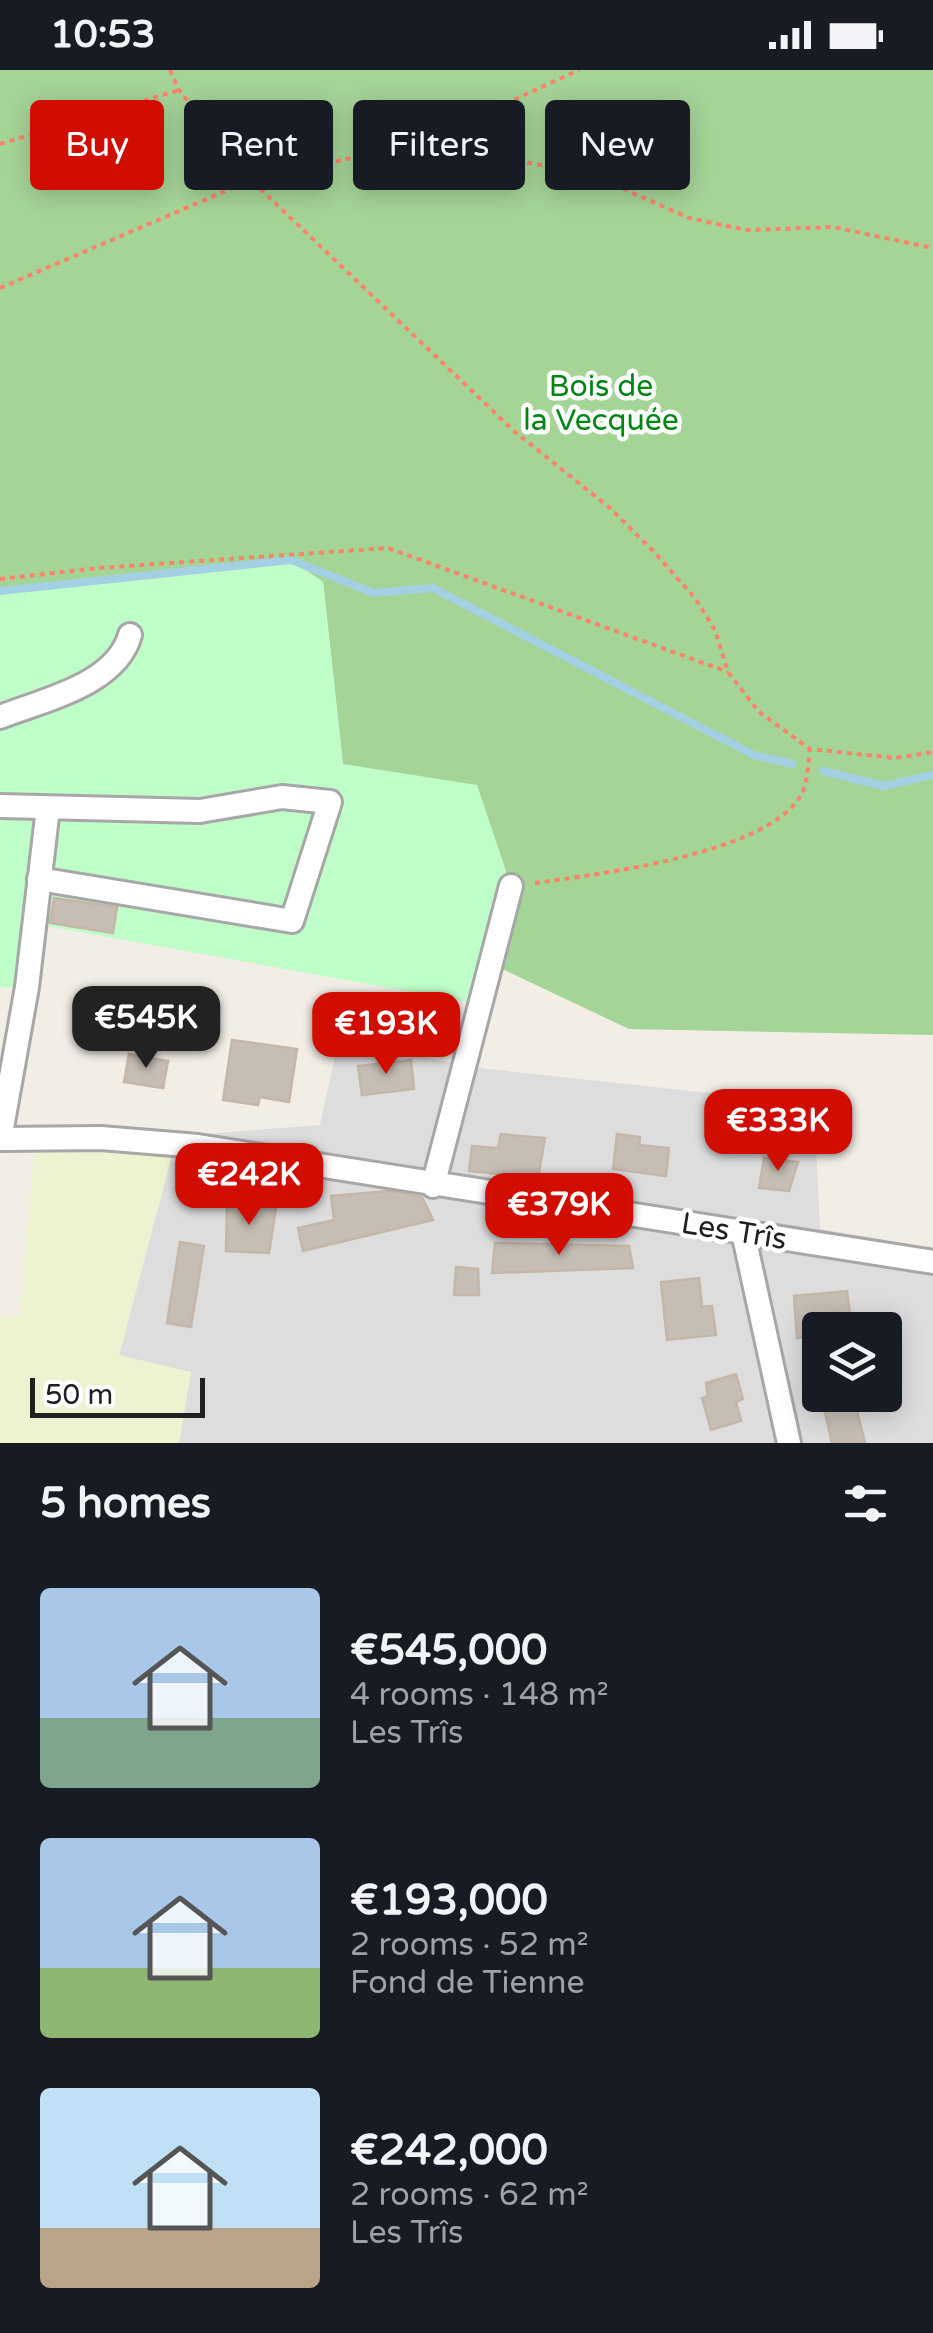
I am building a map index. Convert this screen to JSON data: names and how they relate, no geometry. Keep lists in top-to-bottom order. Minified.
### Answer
{"streets":{"street":["Les Trîs"]},"parks":["Bois de la Vecquée"],"scale_bar":"50 m","page":{"status":"10:53","chip":["Buy","Rent","Filters","New"],"price":["€545K","€193K","€333K","€242K","€379K"],"scale":"50 m","heading":"5 homes","list":[{"name":"€545,000","note":"4 rooms · 148 m² · Les Trîs"},{"name":"€193,000","note":"2 rooms · 52 m² · Fond de Tienne"},{"name":"€242,000","note":"2 rooms · 62 m² · Les Trîs"}]}}
